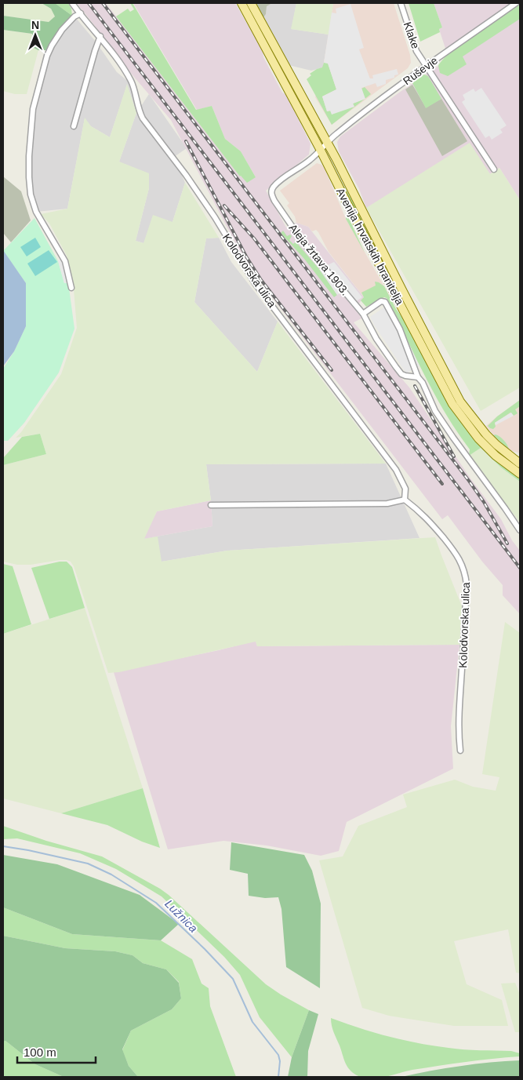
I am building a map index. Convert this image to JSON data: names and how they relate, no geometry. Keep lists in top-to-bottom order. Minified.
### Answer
{"streets":{"main road":["Avenija hrvatskih branitelja"],"street":["Klake","Ruševje","Aleja žrtava 1903.","Kolodvorska ulica"]},"crossings":[["Klake","Ruševje"],["Ruševje","Avenija hrvatskih branitelja"],["Ruševje","Aleja žrtava 1903."],["Avenija hrvatskih branitelja","Aleja žrtava 1903."]],"water":["Lužnica"],"scale_bar":"100 m","north":"top"}
